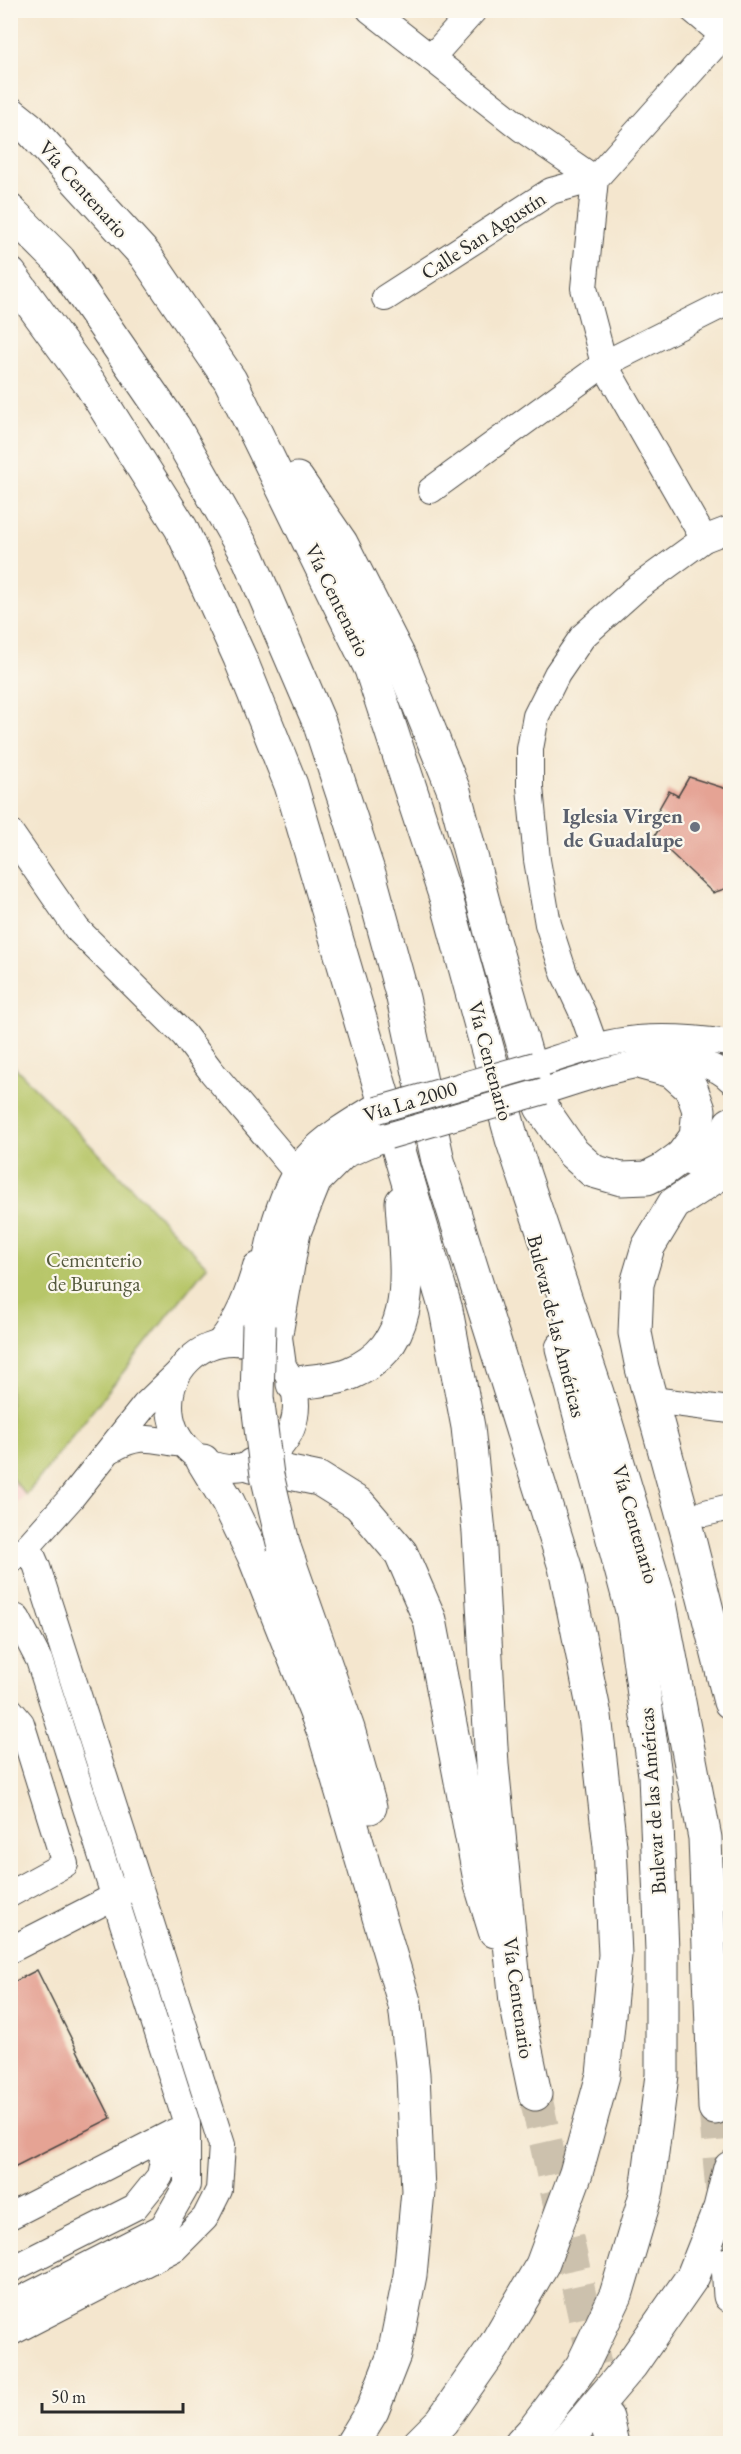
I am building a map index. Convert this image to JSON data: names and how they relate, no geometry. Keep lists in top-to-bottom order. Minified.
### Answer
{"streets":{"highway":["Vía Centenario","Bulevar de las Américas"],"street":["Calle San Agustín","Vía La 2000"]},"crossings":[["Vía Centenario","Vía La 2000"],["Vía Centenario","Bulevar de las Américas"]],"parks":["Cementerio de Burunga"],"places":["Iglesia Virgen de Guadalupe"],"scale_bar":"50 m"}
